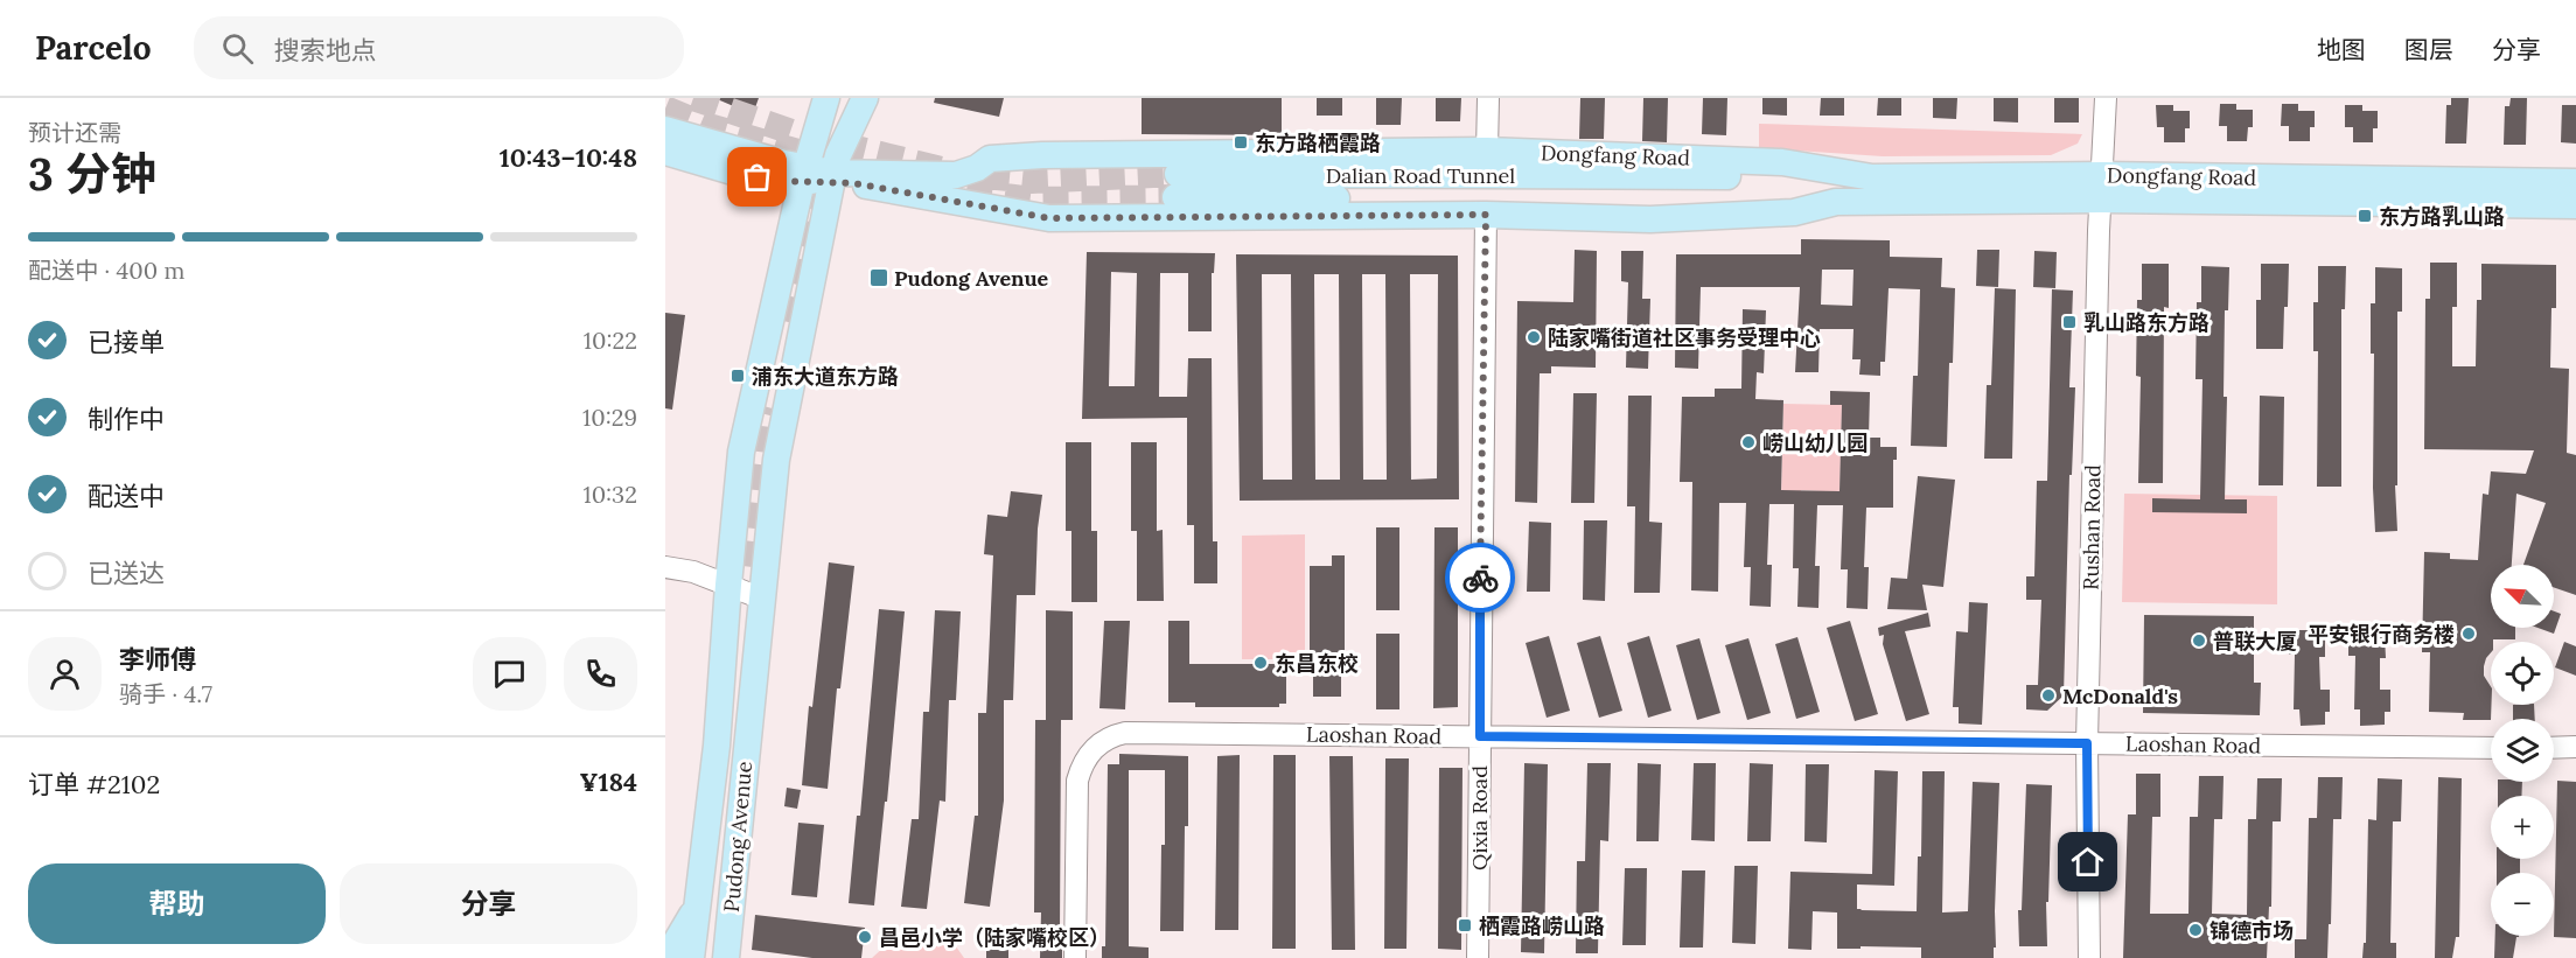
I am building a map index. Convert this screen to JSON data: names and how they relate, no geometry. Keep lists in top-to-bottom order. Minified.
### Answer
{"streets":{"main road":["Dongfang Road","Dalian Road Tunnel","Pudong Avenue"],"street":["Rushan Road","Laoshan Road","Qixia Road"]},"crossings":[["Dongfang Road","Dalian Road Tunnel"],["Dongfang Road","Rushan Road"],["Dongfang Road","Qixia Road"],["Dongfang Road","Pudong Avenue"],["Rushan Road","Laoshan Road"],["Laoshan Road","Qixia Road"]],"places":{"transit":["东方路栖霞路","东方路乳山路","Pudong Avenue","乳山路东方路","浦东大道东方路","栖霞路崂山路"],"other":["陆家嘴街道社区事务受理中心","崂山幼儿园","平安银行商务楼","普联大厦","东昌东校","McDonald's","锦德市场","昌邑小学（陆家嘴校区）"]},"north":"top left","page":{"header":"Parcelo","search":"搜索地点","nav":["地图","图层","分享"],"heading":["3 分钟","预计还需","10:43–10:48"],"panel":["李师傅","骑手 · 4.7","订单 #2102","¥184"],"bar":"配送中 · 400 m","list":[["已接单","10:22"],["制作中","10:29"],["配送中","10:32"],"已送达"],"map_buttons":["+","−"],"buttons":["帮助","分享"]}}
